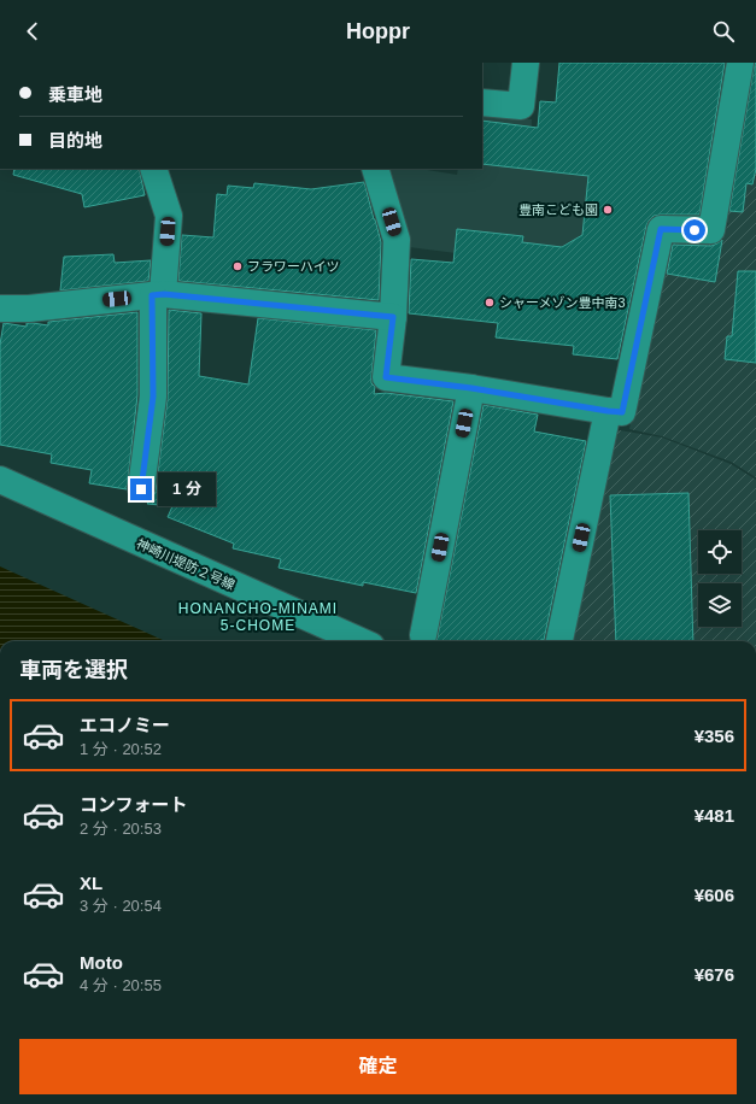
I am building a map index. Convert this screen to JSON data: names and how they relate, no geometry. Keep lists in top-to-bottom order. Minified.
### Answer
{"streets":{"street":["神崎川堤防２号線"]},"districts":["HONANCHO-MINAMI 5-CHOME"],"places":["豊南こども園","フラワーハイツ","シャーメゾン豊中南3"],"page":{"header":"Hoppr","banner":["乗車地","目的地"],"bubble":"1 分","heading":"車両を選択","list":[{"name":"エコノミー","note":"1 分 · 20:52","value":"¥356"},{"name":"コンフォート","note":"2 分 · 20:53","value":"¥481"},{"name":"XL","note":"3 分 · 20:54","value":"¥606"},{"name":"Moto","note":"4 分 · 20:55","value":"¥676"}],"buttons":"確定"}}
